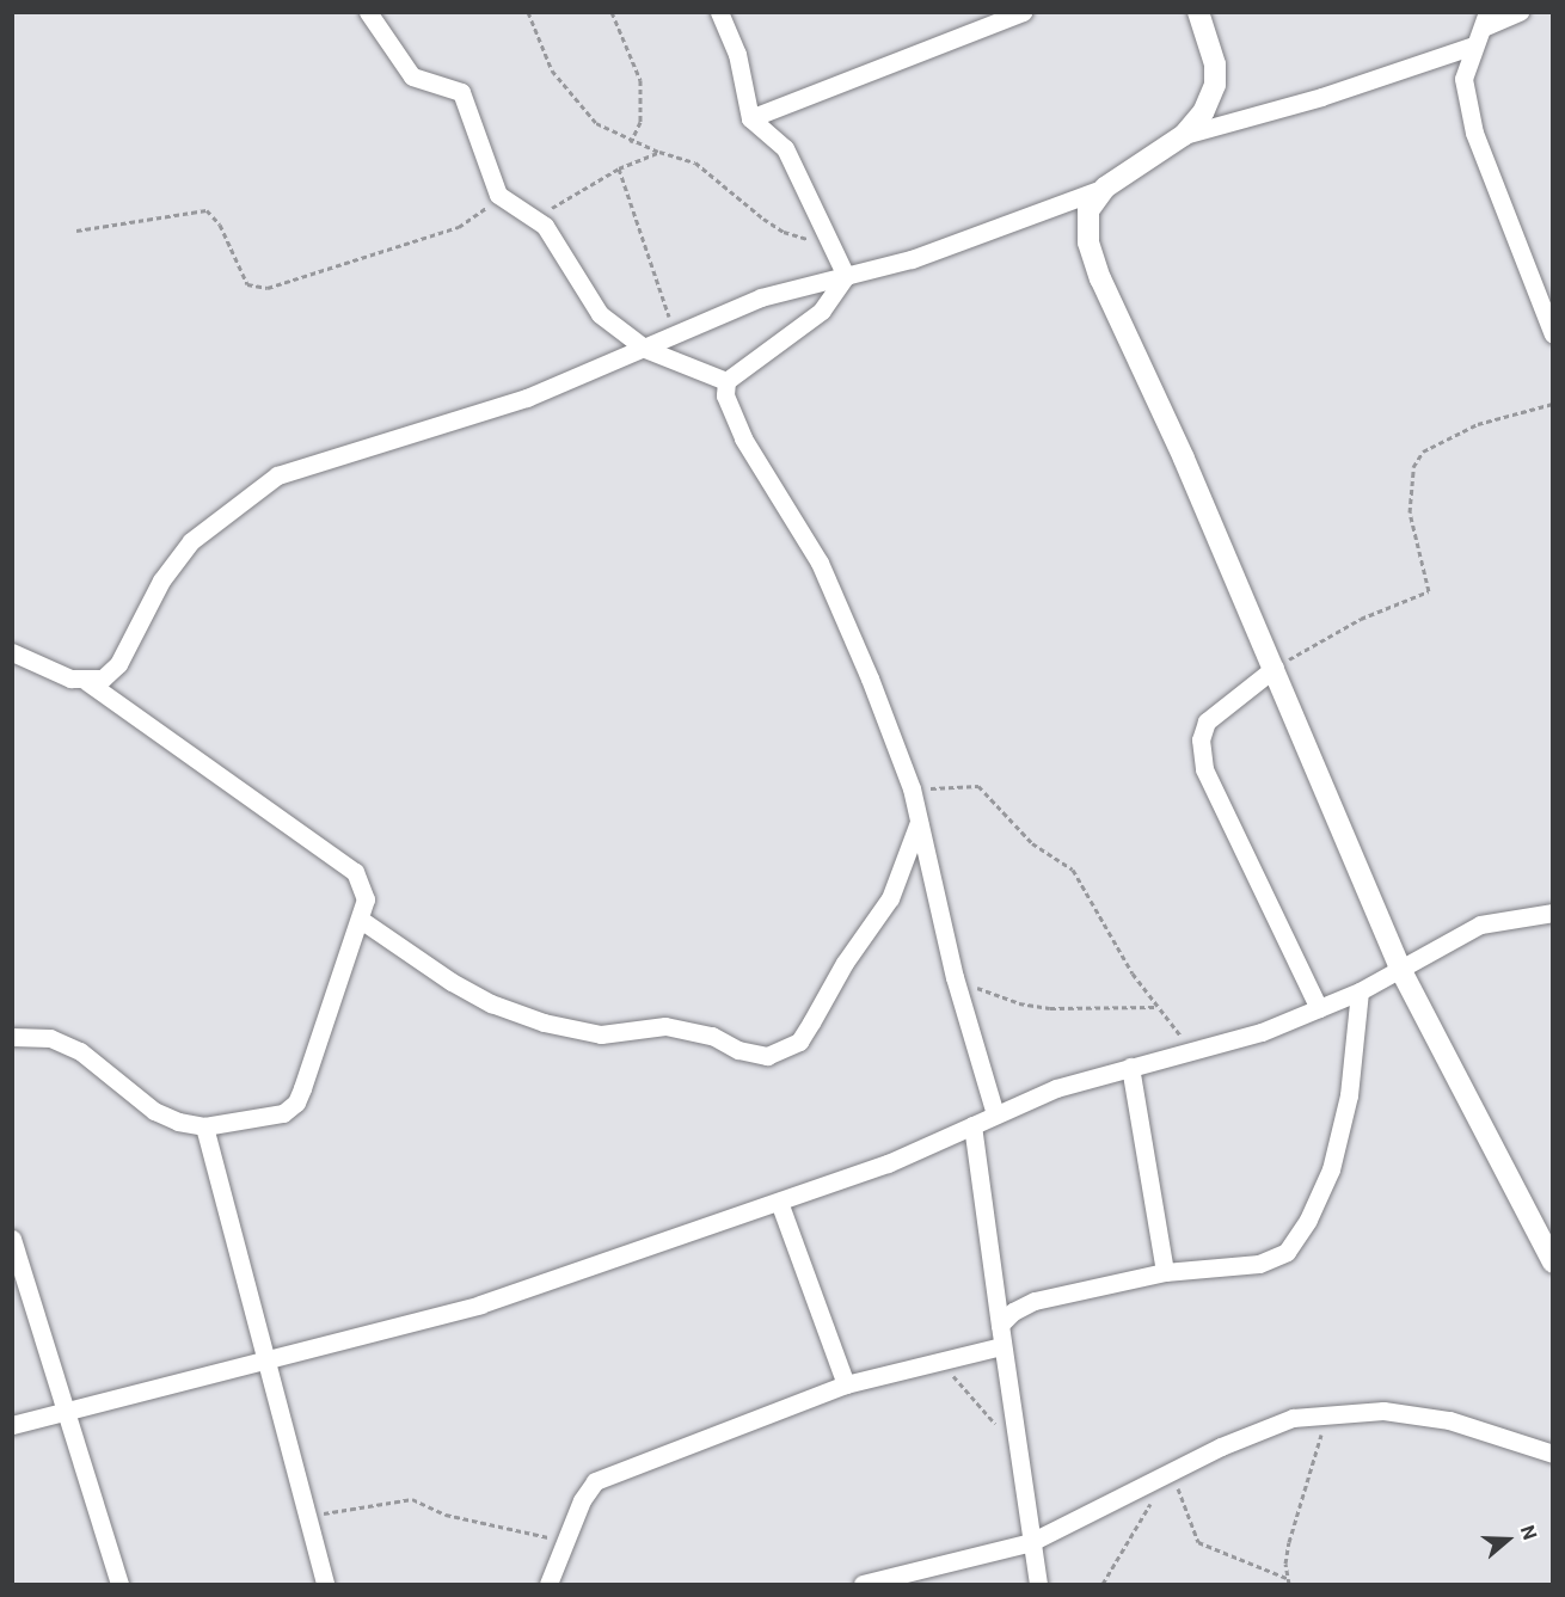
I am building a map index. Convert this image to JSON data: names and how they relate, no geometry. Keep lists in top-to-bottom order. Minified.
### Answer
{"north":"right"}
